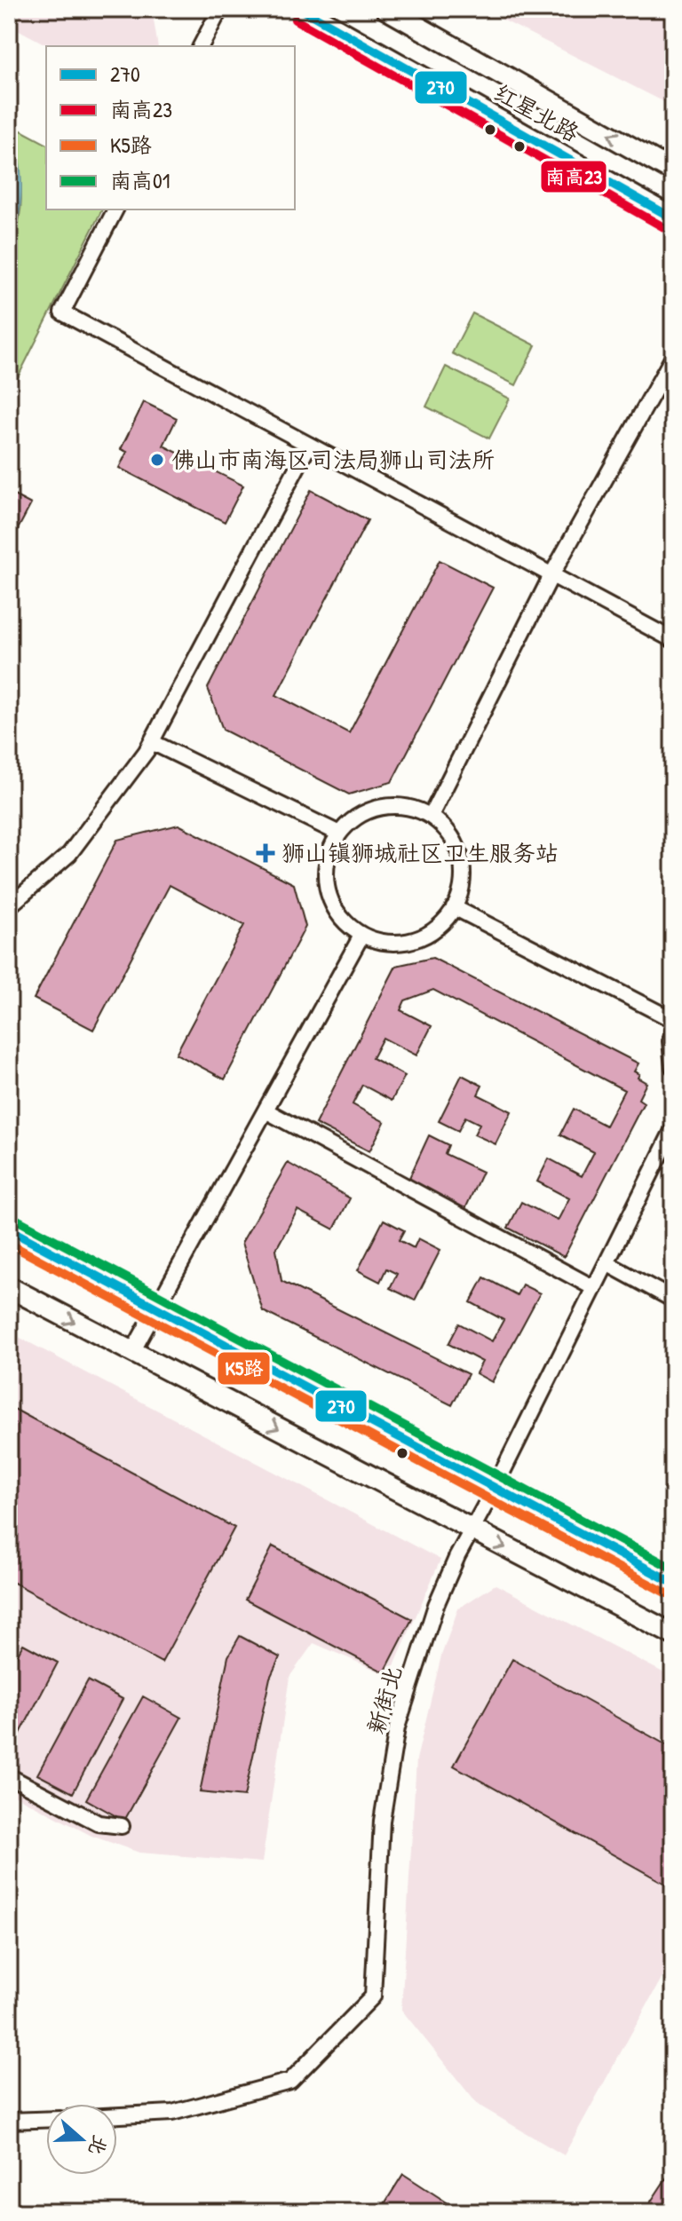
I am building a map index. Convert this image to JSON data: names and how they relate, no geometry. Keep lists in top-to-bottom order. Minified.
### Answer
{"streets":{"street":["红星北路","新街北"]},"places":{"other":["佛山市南海区司法局狮山司法所"],"health":["狮山镇狮城社区卫生服务站"]},"lines":["transit line 270","transit line 南高23","transit line 南高01","transit line K5路"],"legend":["270","南高23","K5路","南高01"],"north":"right"}
